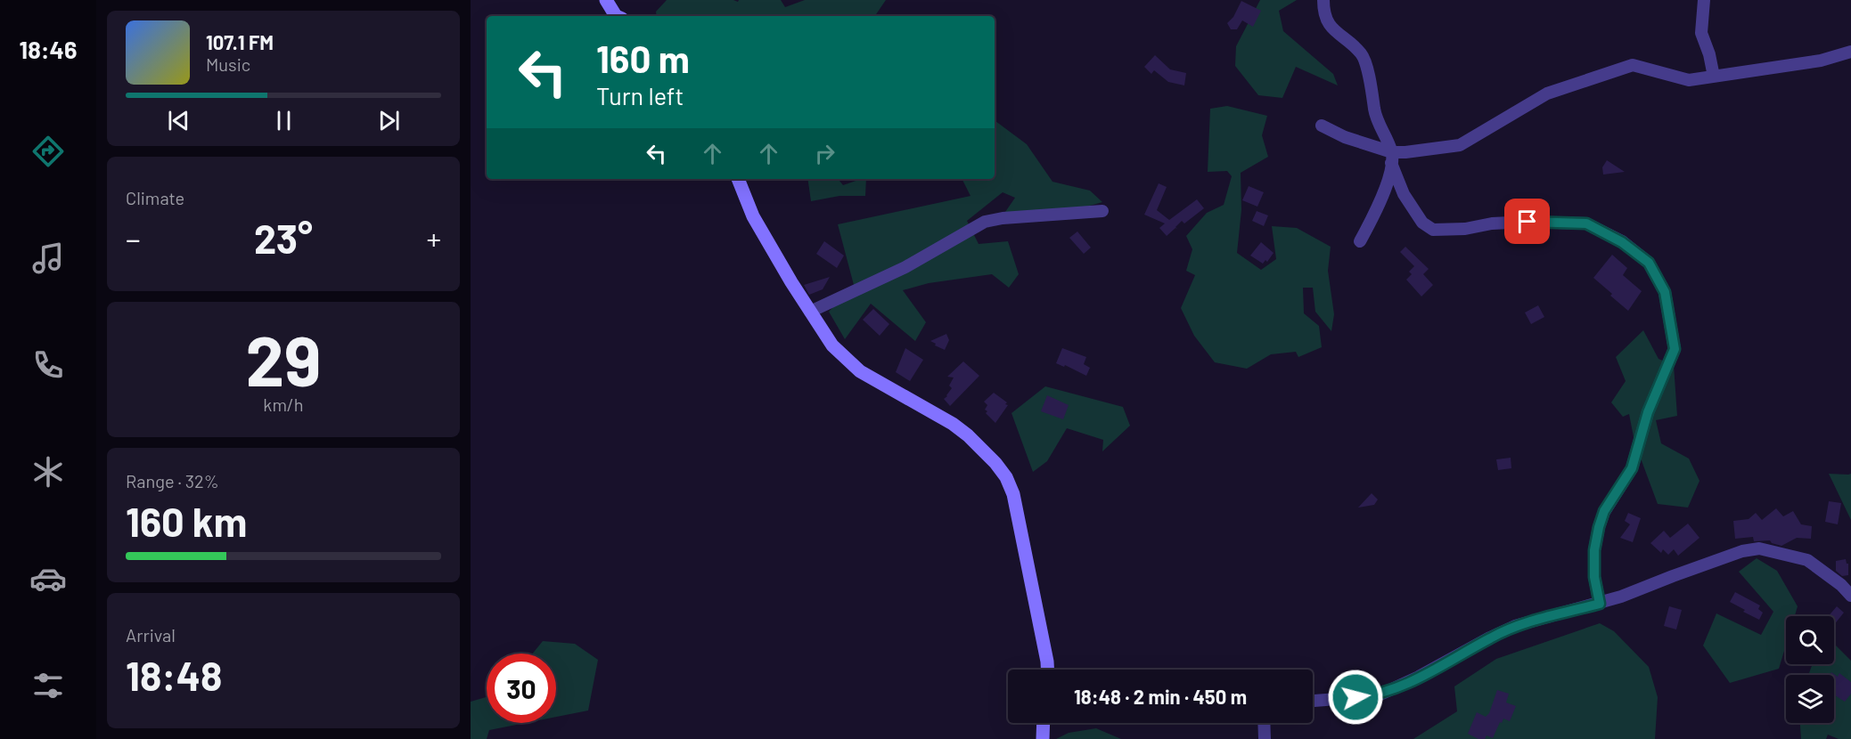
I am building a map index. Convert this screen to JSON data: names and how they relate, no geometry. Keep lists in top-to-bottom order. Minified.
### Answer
{"page":{"tabs":"18:46","turn":["160 m","Turn left"],"song":["107.1 FM","Music"],"tile":["Climate",["29","km/h"],["Range · 32%","160 km"],["Arrival","18:48"]],"heat":["−","23°","+"],"limit":"30","trip":"18:48 · 2 min · 450 m"}}
